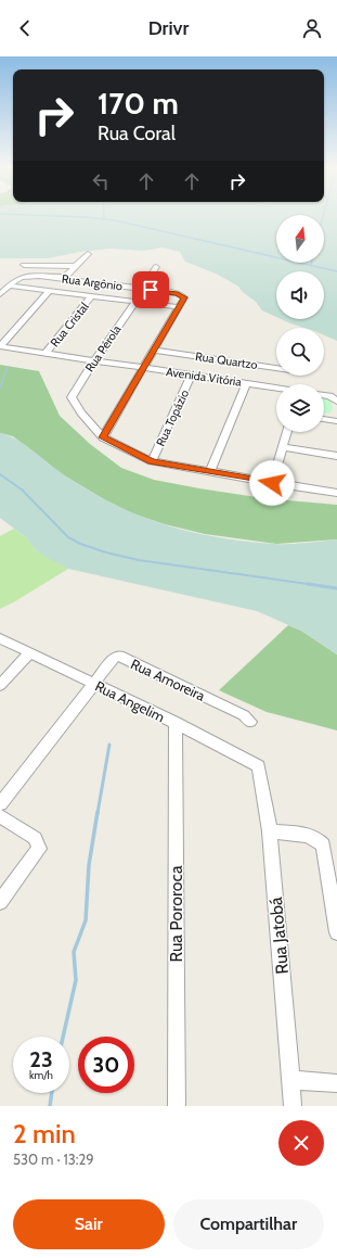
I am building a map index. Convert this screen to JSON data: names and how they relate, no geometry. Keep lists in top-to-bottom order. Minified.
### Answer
{"streets":{"street":["Rua Argônio","Rua Cristal","Rua Pérola","Rua Quartzo","Avenida Vitória","Rua Topázio","Rua Amoreira","Rua Angelim","Rua Pororoca","Rua Jatobá"]},"crossings":[["Rua Cristal","Avenida Vitória"],["Rua Pérola","Avenida Vitória"],["Avenida Vitória","Rua Topázio"],["Rua Amoreira","Rua Angelim"],["Rua Angelim","Rua Pororoca"],["Rua Angelim","Rua Jatobá"]],"north":"top","page":{"header":"Drivr","turn":["170 m","Rua Coral"],"speed":"23 km/h","limit":"30","heading":["2 min","530 m · 13:29"],"buttons":["Sair","Compartilhar"]}}
